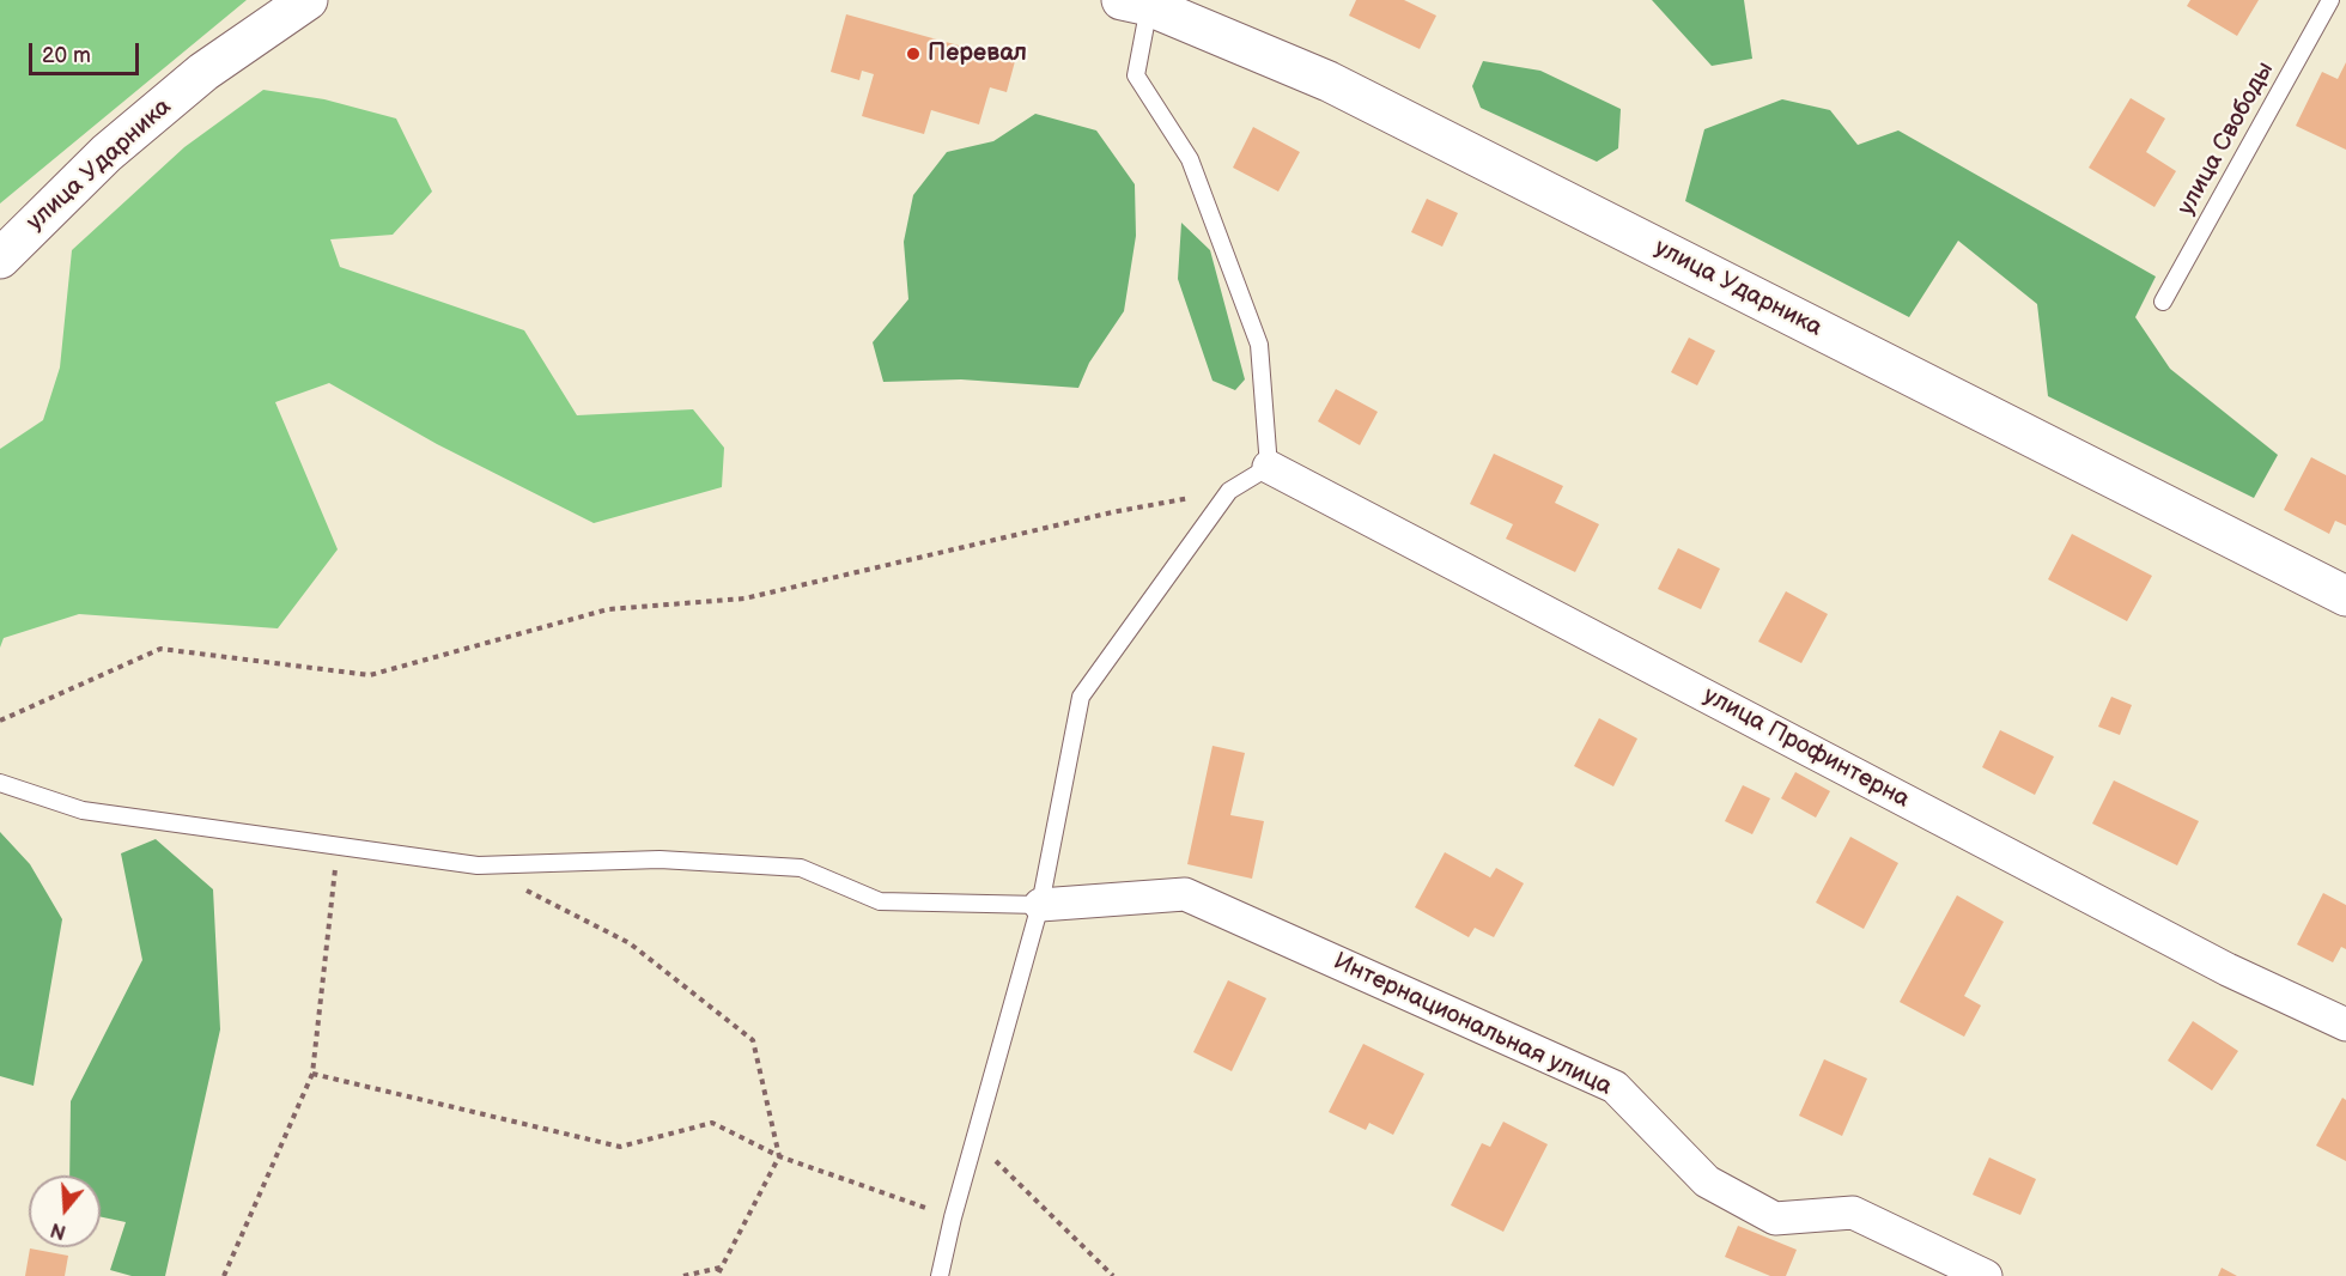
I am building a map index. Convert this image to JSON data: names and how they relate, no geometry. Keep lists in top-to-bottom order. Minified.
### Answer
{"streets":{"main road":["улица Ударника"],"street":["улица Профинтерна","Интернациональная улица"],"lane":["улица Свободы"]},"places":["Перевал"],"scale_bar":"20 m","north":"bottom"}
